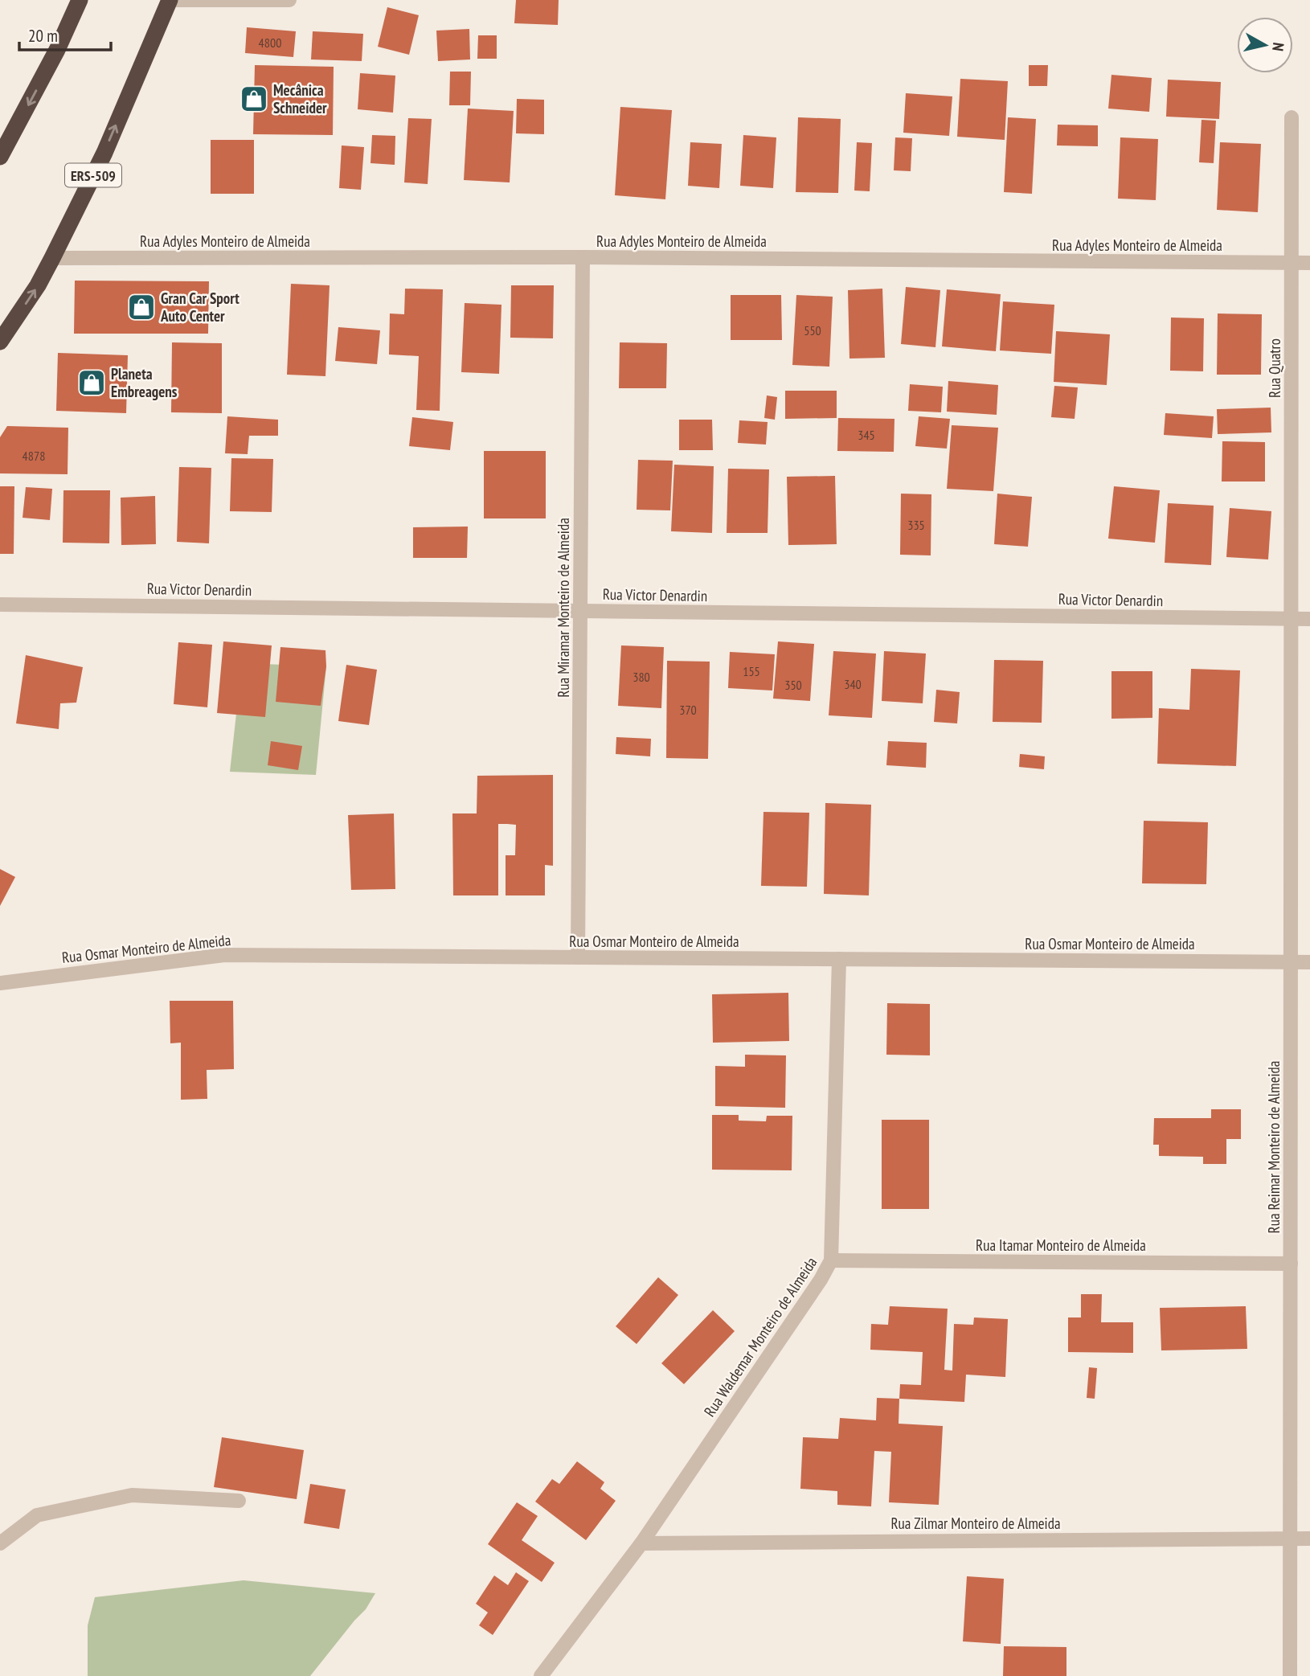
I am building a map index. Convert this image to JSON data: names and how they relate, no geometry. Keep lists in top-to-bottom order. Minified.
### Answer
{"streets":{"highway":["ERS-509"],"street":["Rua Adyles Monteiro de Almeida","Rua Quatro","Rua Victor Denardin","Rua Miramar Monteiro de Almeida","Rua Osmar Monteiro de Almeida","Rua Reimar Monteiro de Almeida","Rua Itamar Monteiro de Almeida","Rua Waldemar Monteiro de Almeida","Rua Zilmar Monteiro de Almeida"]},"crossings":[["ERS-509","Rua Adyles Monteiro de Almeida"],["Rua Adyles Monteiro de Almeida","Rua Quatro"],["Rua Adyles Monteiro de Almeida","Rua Miramar Monteiro de Almeida"],["Rua Quatro","Rua Victor Denardin"],["Rua Quatro","Rua Reimar Monteiro de Almeida"],["Rua Victor Denardin","Rua Miramar Monteiro de Almeida"],["Rua Victor Denardin","Rua Reimar Monteiro de Almeida"],["Rua Miramar Monteiro de Almeida","Rua Osmar Monteiro de Almeida"],["Rua Osmar Monteiro de Almeida","Rua Reimar Monteiro de Almeida"],["Rua Osmar Monteiro de Almeida","Rua Waldemar Monteiro de Almeida"],["Rua Reimar Monteiro de Almeida","Rua Itamar Monteiro de Almeida"],["Rua Reimar Monteiro de Almeida","Rua Zilmar Monteiro de Almeida"],["Rua Itamar Monteiro de Almeida","Rua Waldemar Monteiro de Almeida"],["Rua Waldemar Monteiro de Almeida","Rua Zilmar Monteiro de Almeida"]],"places":{"shop":["Mecânica Schneider","Gran Car Sport Auto Center","Planeta Embreagens"]},"house_numbers":["4800","550","345","4878","335","155","380","340","350","370"],"scale_bar":"20 m","north":"right"}
